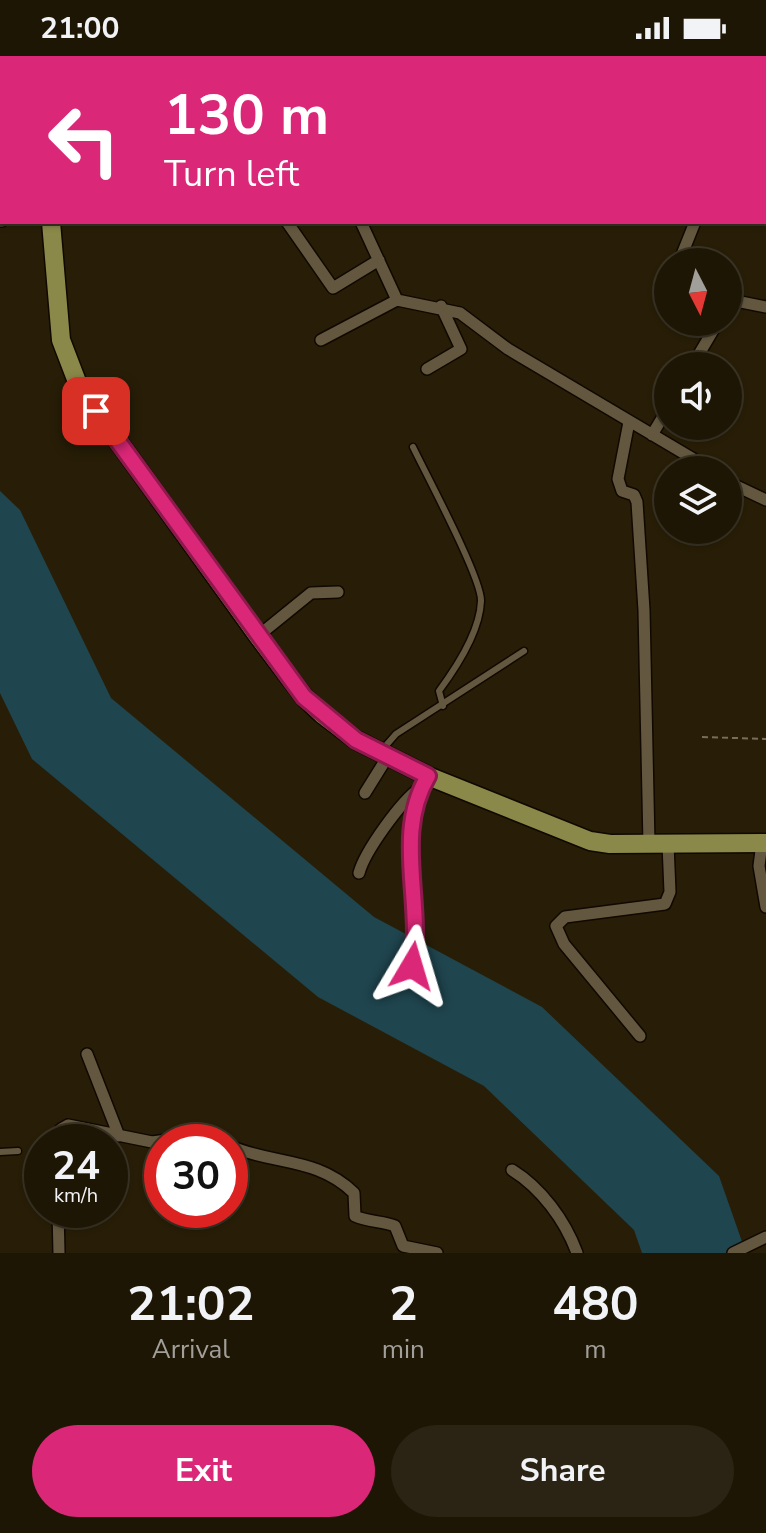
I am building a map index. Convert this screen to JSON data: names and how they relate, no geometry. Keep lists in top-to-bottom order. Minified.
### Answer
{"north":"bottom","page":{"status":"21:00","turn":["130 m","Turn left"],"speed":"24 km/h","limit":"30","eta":["21:02","Arrival","2","min","480","m"],"buttons":["Exit","Share"]}}
